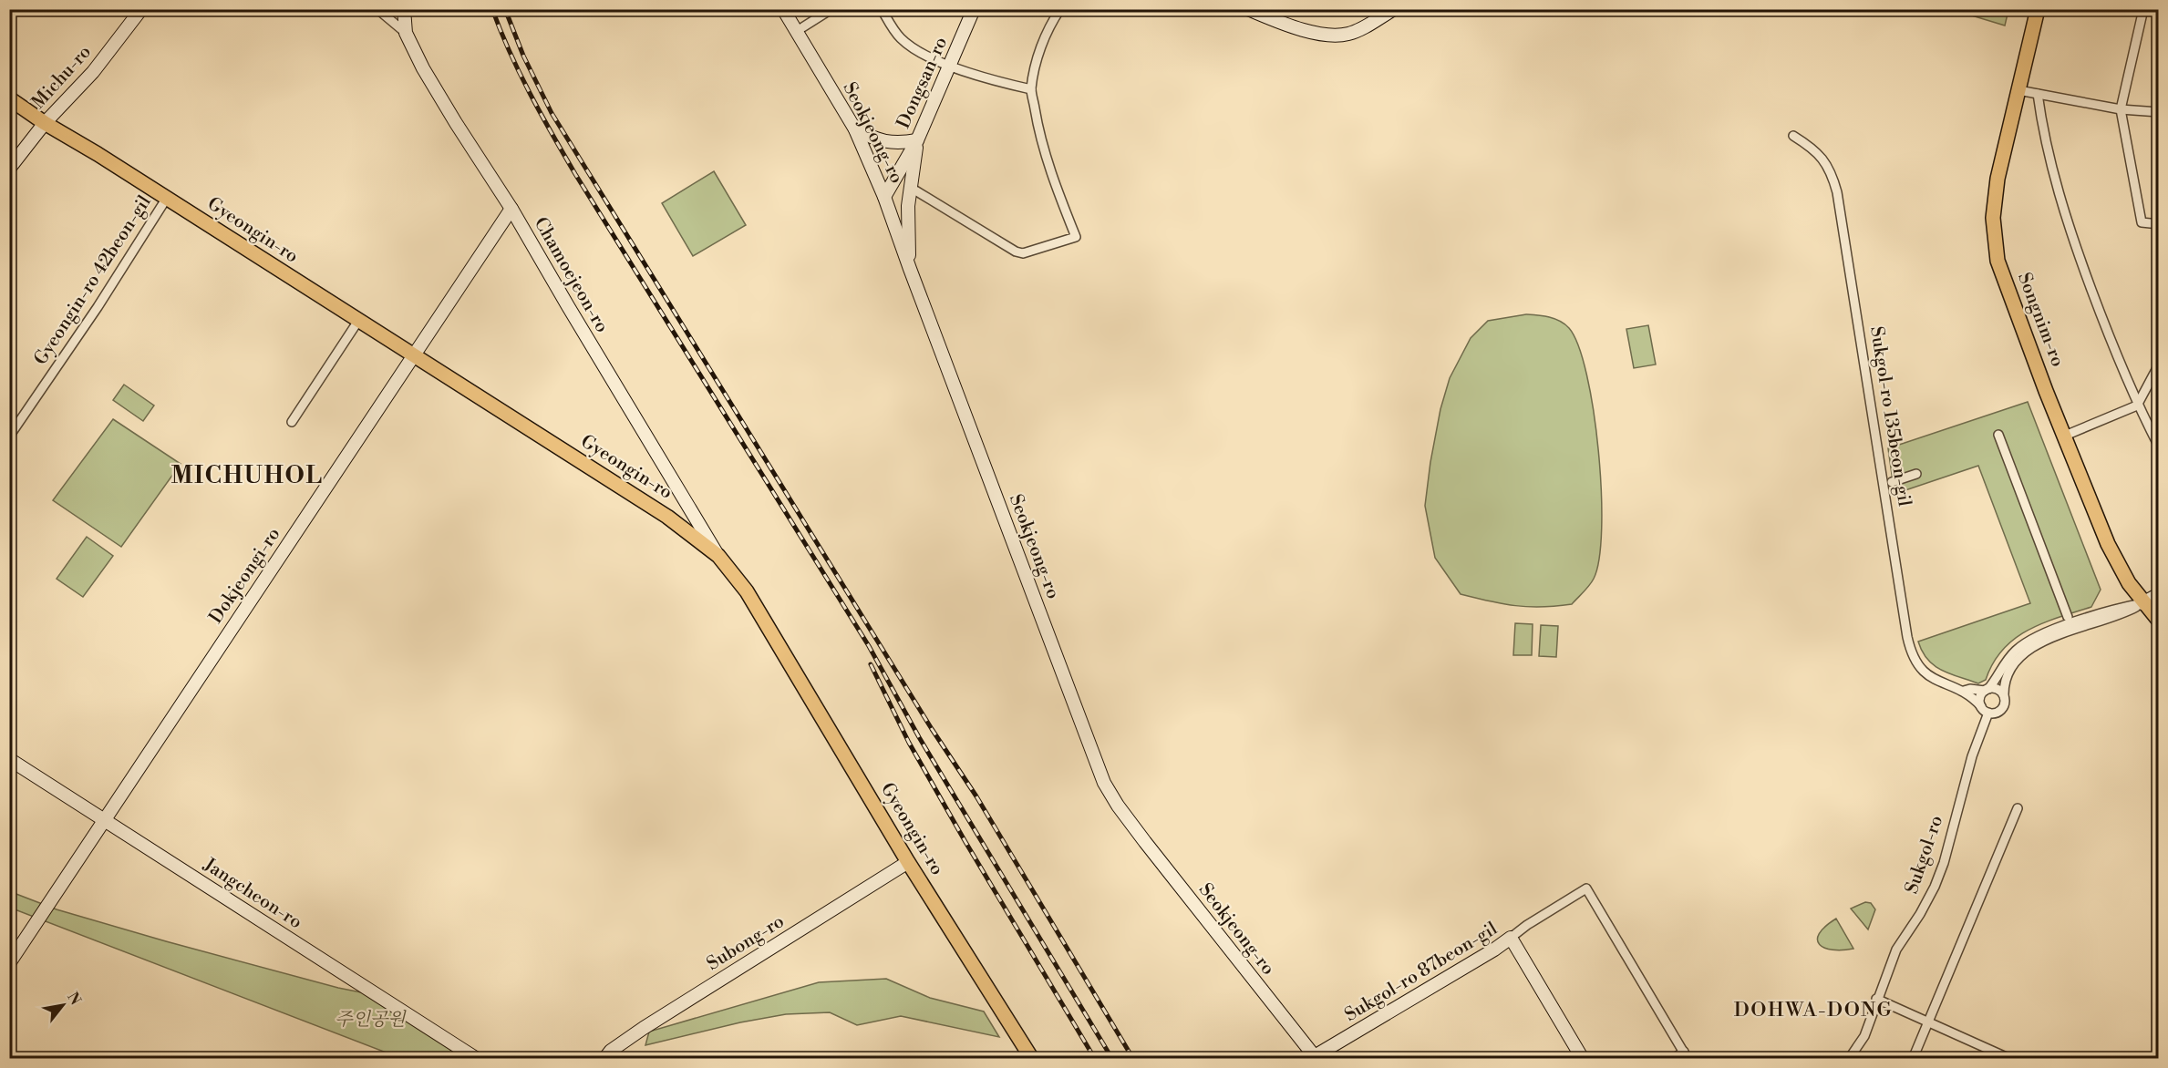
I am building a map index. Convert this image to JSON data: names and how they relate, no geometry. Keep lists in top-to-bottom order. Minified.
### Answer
{"streets":{"main road":["Gyeongin-ro","Songnim-ro"],"street":["Michu-ro","Dongsan-ro","Seokjeong-ro","Chamoejeon-ro","Gyeongin-ro 42beon-gil","Sukgol-ro 135beon-gil","Dokjeongi-ro","Sukgol-ro","Jangcheon-ro","Subong-ro","Sukgol-ro 87beon-gil"]},"crossings":[["Michu-ro","Gyeongin-ro"],["Dongsan-ro","Seokjeong-ro"],["Seokjeong-ro","Sukgol-ro 87beon-gil"],["Gyeongin-ro","Chamoejeon-ro"],["Gyeongin-ro","Gyeongin-ro 42beon-gil"],["Gyeongin-ro","Dokjeongi-ro"],["Gyeongin-ro","Subong-ro"],["Chamoejeon-ro","Dokjeongi-ro"],["Songnim-ro","Sukgol-ro"],["Sukgol-ro 135beon-gil","Sukgol-ro"],["Dokjeongi-ro","Jangcheon-ro"]],"districts":["MICHUHOL","DOHWA-DONG"],"parks":["주인공원"],"north":"top right"}
